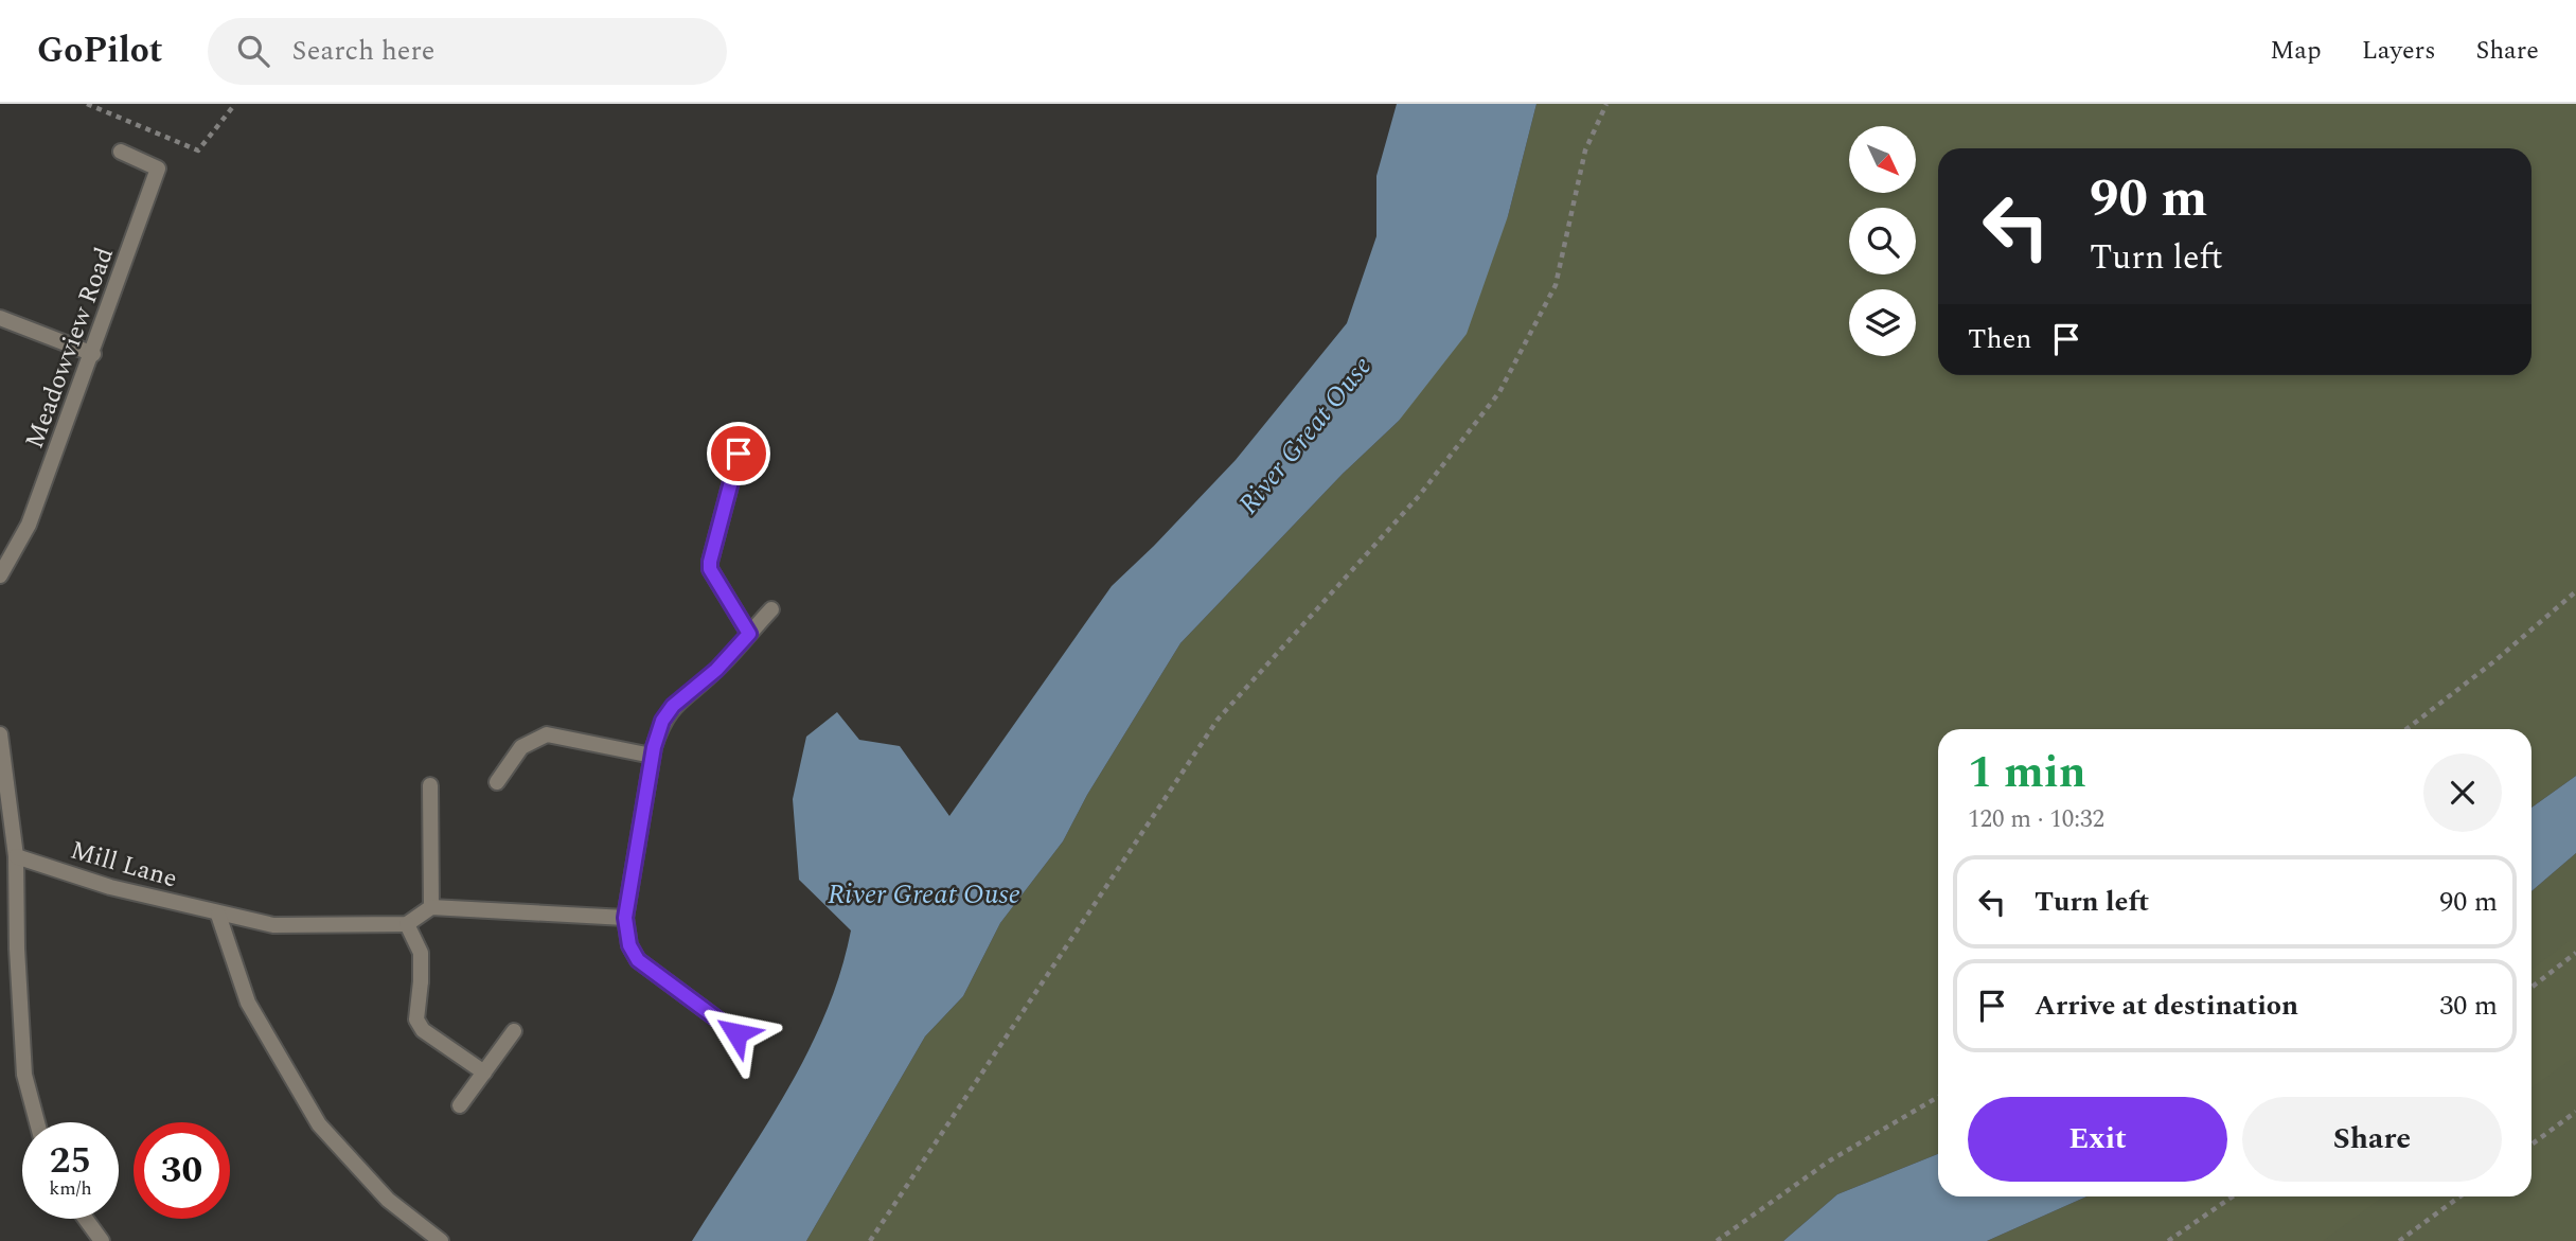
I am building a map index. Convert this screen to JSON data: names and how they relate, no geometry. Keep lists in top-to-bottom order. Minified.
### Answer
{"streets":{"street":["Meadowview Road","Mill Lane"]},"water":["River Great Ouse"],"north":"bottom right","page":{"header":"GoPilot","search":"Search here","nav":["Map","Layers","Share"],"turn":["90 m","Turn left"],"then":"Then","heading":["1 min","120 m · 10:32"],"list":[{"name":"Turn left","value":"90 m"},{"name":"Arrive at destination","value":"30 m"}],"buttons":["Exit","Share"],"speed":"25 km/h","limit":"30"}}
